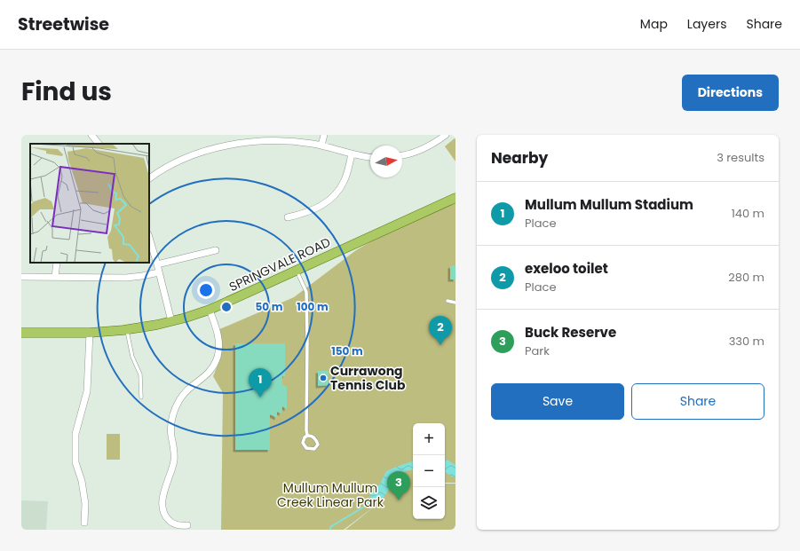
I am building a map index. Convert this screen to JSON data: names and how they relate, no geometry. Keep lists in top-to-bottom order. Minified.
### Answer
{"streets":{"main road":["SPRINGVALE ROAD"]},"parks":["Mullum Mullum Creek Linear Park"],"places":["Currawong Tennis Club"],"north":"right","page":{"header":"Streetwise","nav":["Map","Layers","Share"],"title":"Find us","buttons":["Directions",["Save","Share"]],"heading":["Nearby","3 results"],"list":[{"mark":"1","name":"Mullum Mullum Stadium","note":"Place","value":"140 m"},{"mark":"2","name":"exeloo toilet","note":"Place","value":"280 m"},{"mark":"3","name":"Buck Reserve","note":"Park","value":"330 m"}],"pins":["2","1","3"],"map_buttons":["+","−"]},"rings":["50 m","100 m","150 m"]}
